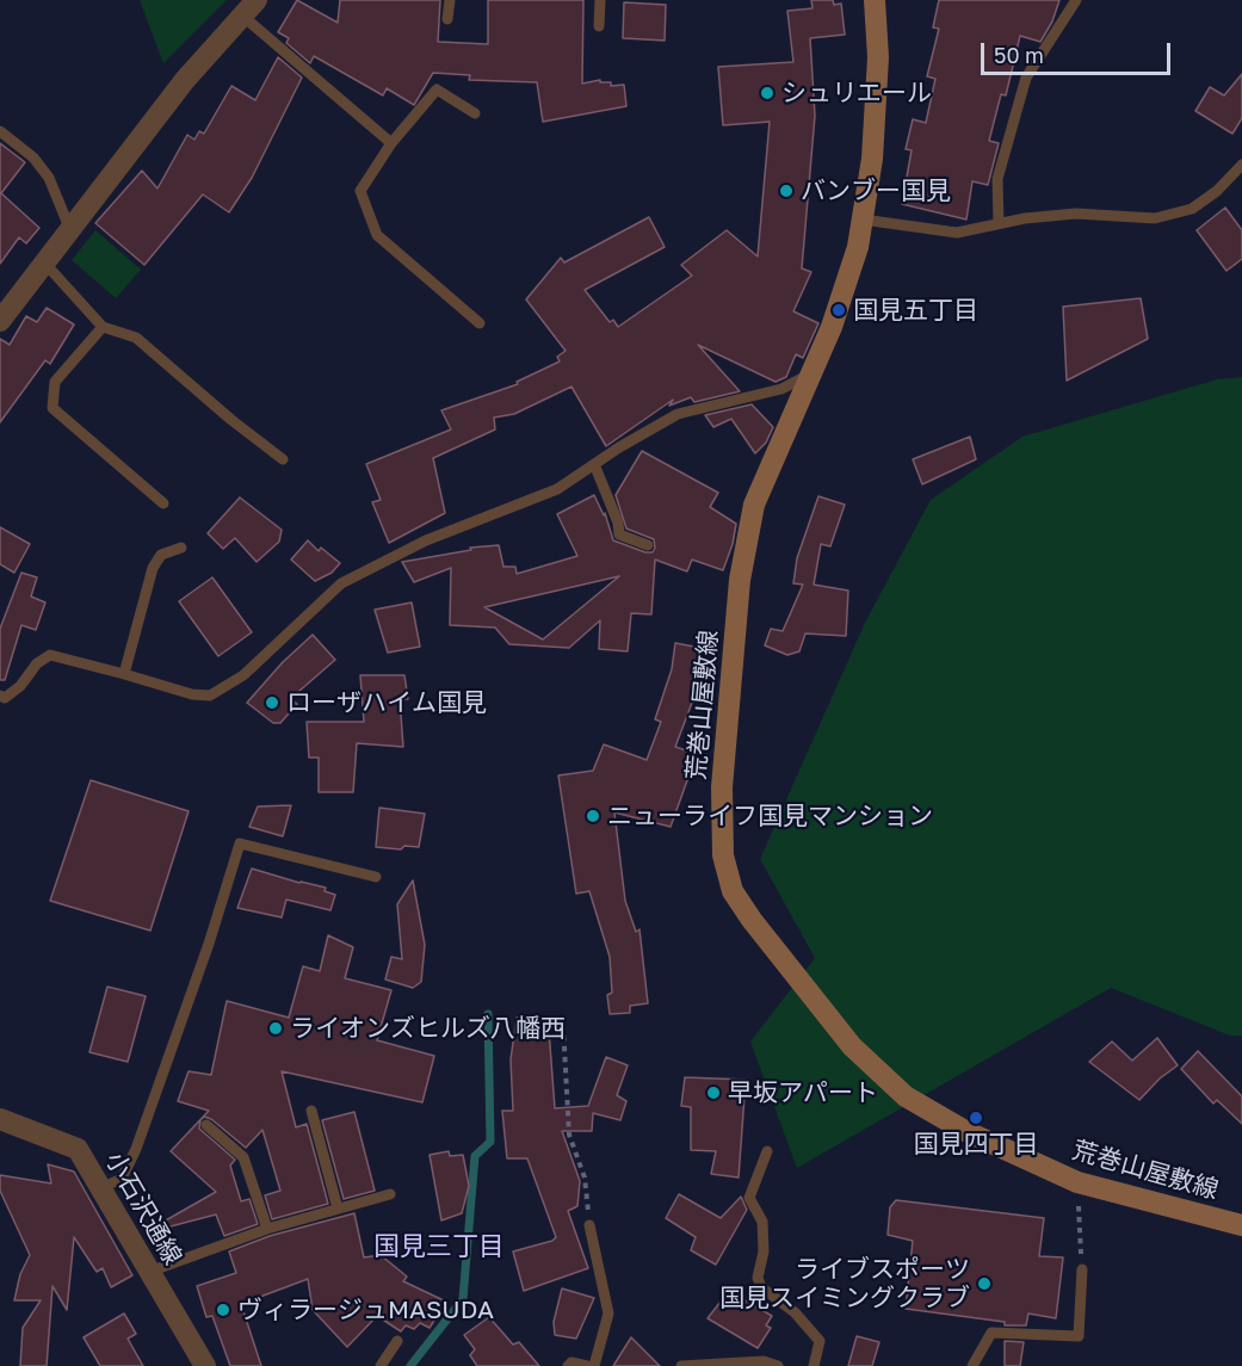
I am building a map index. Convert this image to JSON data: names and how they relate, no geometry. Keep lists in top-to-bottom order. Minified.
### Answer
{"streets":{"street":["荒巻山屋敷線","小石沢通線"]},"districts":["国見三丁目"],"places":["シュリエール","バンブー国見","国見五丁目","ローザハイム国見","ニューライフ国見マンション","ライオンズヒルズ八幡西","早坂アパート","国見四丁目","ライブスポーツ 国見スイミングクラブ","ヴィラージュMASUDA"],"scale_bar":"50 m"}
